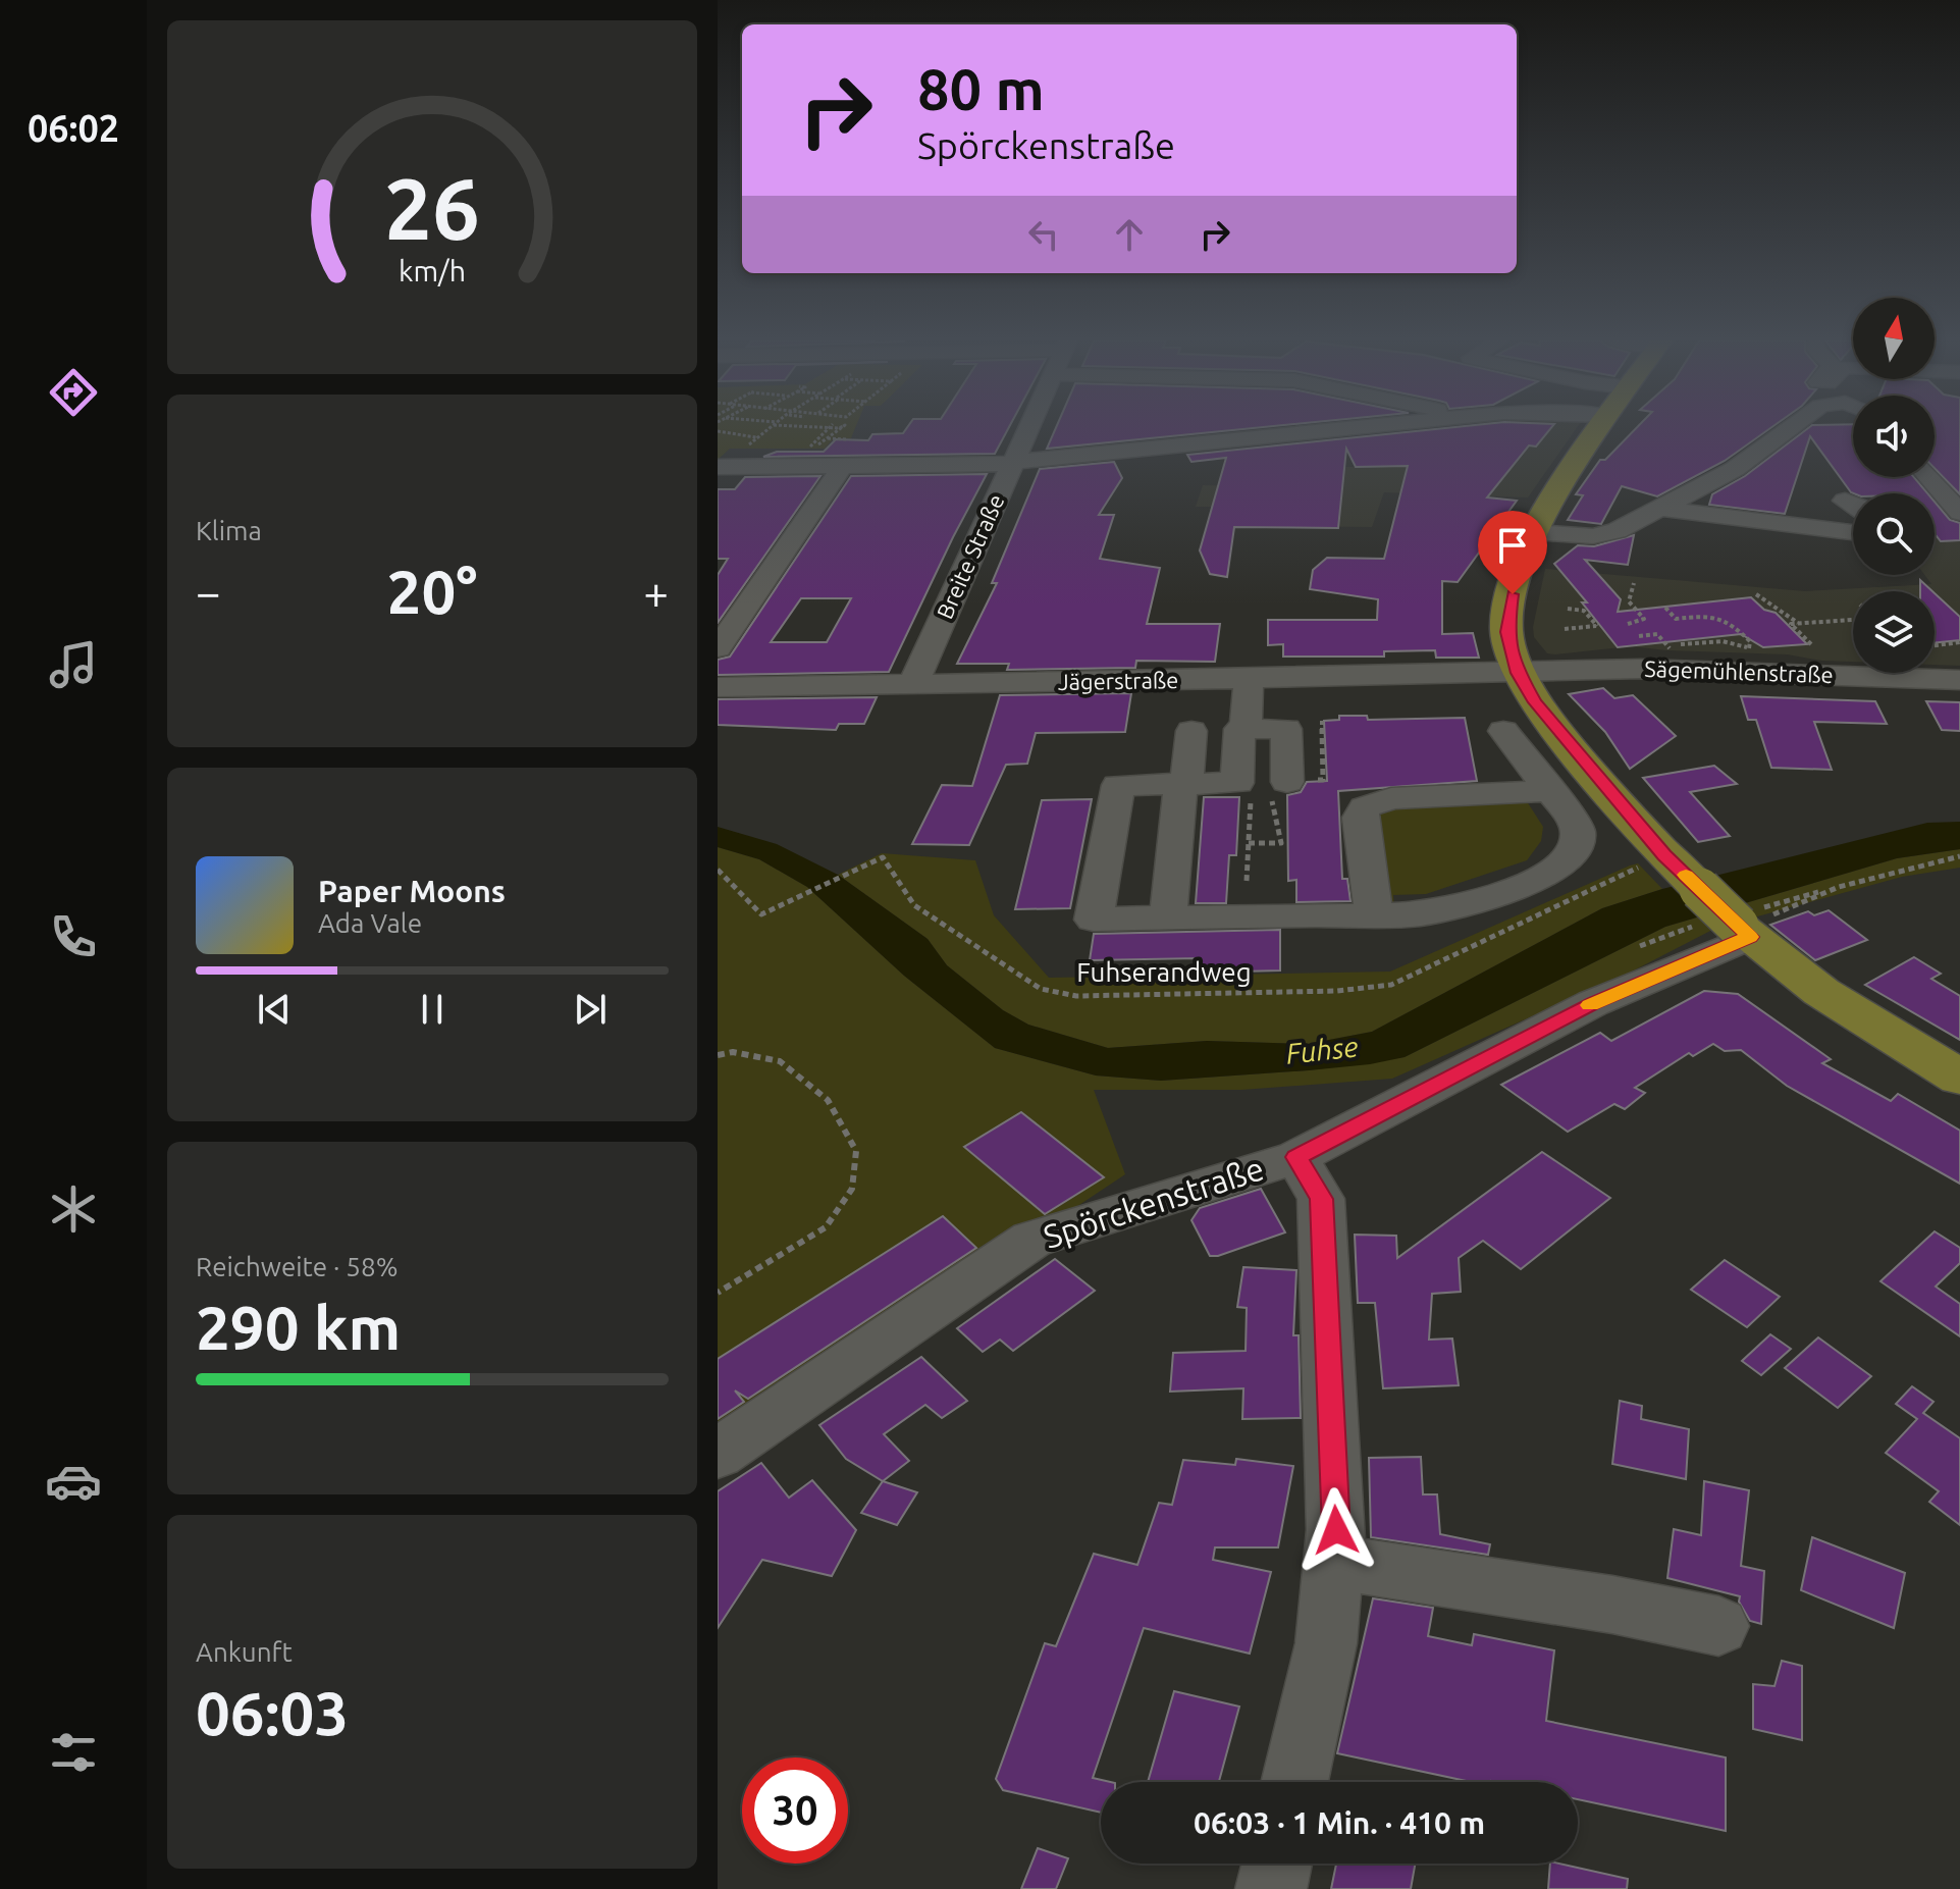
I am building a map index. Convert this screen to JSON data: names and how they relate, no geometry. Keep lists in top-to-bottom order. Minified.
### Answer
{"streets":{"street":["Breite Straße","Sägemühlenstraße","Jägerstraße","Spörckenstraße"],"path":["Fuhserandweg"]},"crossings":[["Breite Straße","Jägerstraße"],["Sägemühlenstraße","Jägerstraße"]],"water":["Fuhse"],"north":"top","page":{"tabs":"06:02","turn":["80 m","Spörckenstraße"],"tile":["Klima",["Reichweite · 58%","290 km"],["Ankunft","06:03"]],"heat":["−","20°","+"],"song":["Paper Moons","Ada Vale"],"limit":"30","trip":"06:03 · 1 Min. · 410 m","gauge":["26","km/h"]}}
